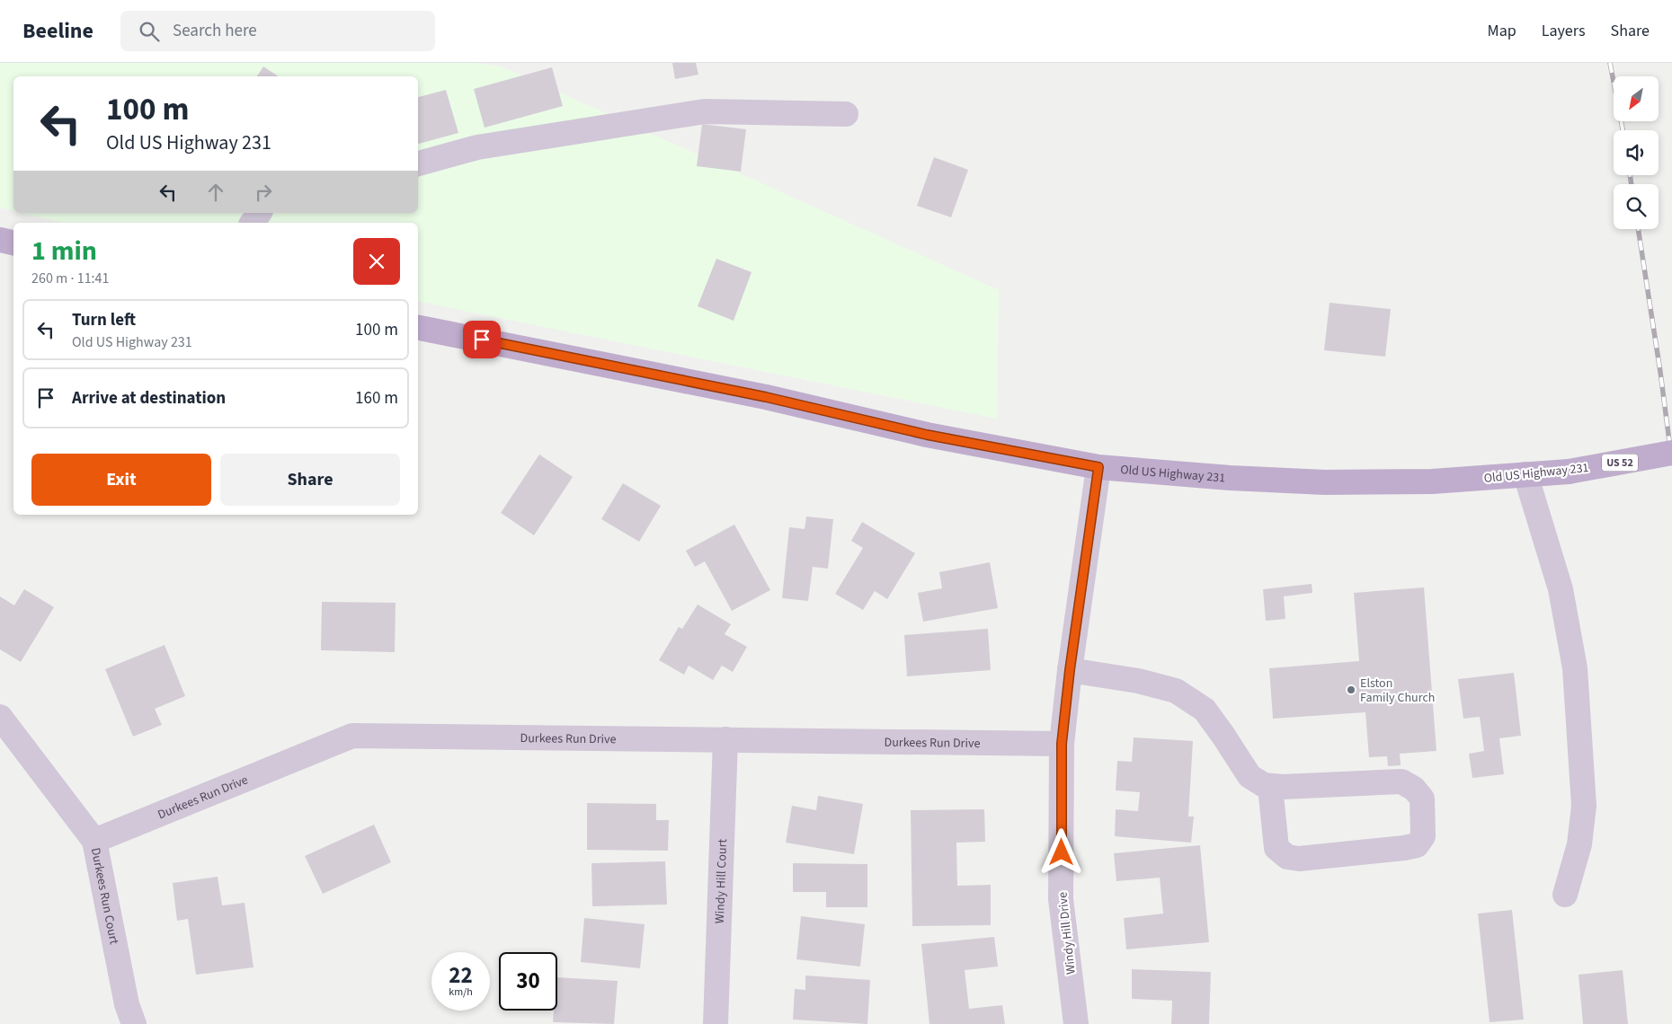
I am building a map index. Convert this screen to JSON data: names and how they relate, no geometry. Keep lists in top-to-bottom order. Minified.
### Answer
{"streets":{"main road":["US 52","Old US Highway 231"],"street":["Durkees Run Drive","Windy Hill Court","Durkees Run Court","Windy Hill Drive"]},"crossings":[["Old US Highway 231","Windy Hill Drive"],["Durkees Run Drive","Windy Hill Court"],["Durkees Run Drive","Durkees Run Court"],["Durkees Run Drive","Windy Hill Drive"]],"places":["Elston Family Church"],"north":"bottom left","page":{"header":"Beeline","search":"Search here","nav":["Map","Layers","Share"],"turn":["100 m","Old US Highway 231"],"heading":["1 min","260 m · 11:41"],"list":[{"name":"Turn left","note":"Old US Highway 231","value":"100 m"},{"name":"Arrive at destination","value":"160 m"}],"buttons":["Exit","Share"],"speed":"22 km/h","limit":"30"}}
